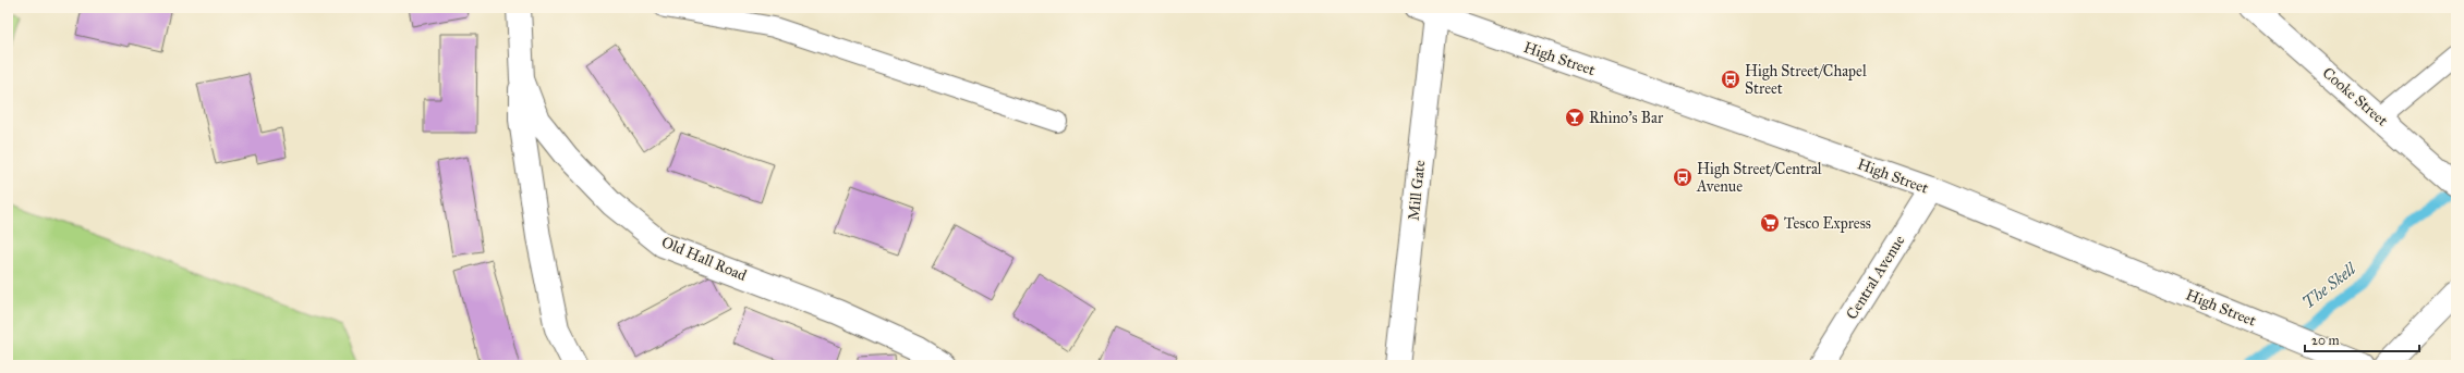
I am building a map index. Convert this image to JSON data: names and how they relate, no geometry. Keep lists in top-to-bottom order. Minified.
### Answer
{"streets":{"main road":["High Street","Cooke Street","Mill Gate","Old Hall Road","Central Avenue"]},"crossings":[["High Street","Mill Gate"],["High Street","Central Avenue"]],"water":["The Skell"],"places":{"bus stop":["High Street/Chapel Street","High Street/Central Avenue"],"bar":["Rhino's Bar"],"supermarket":["Tesco Express"]},"scale_bar":"20 m"}
